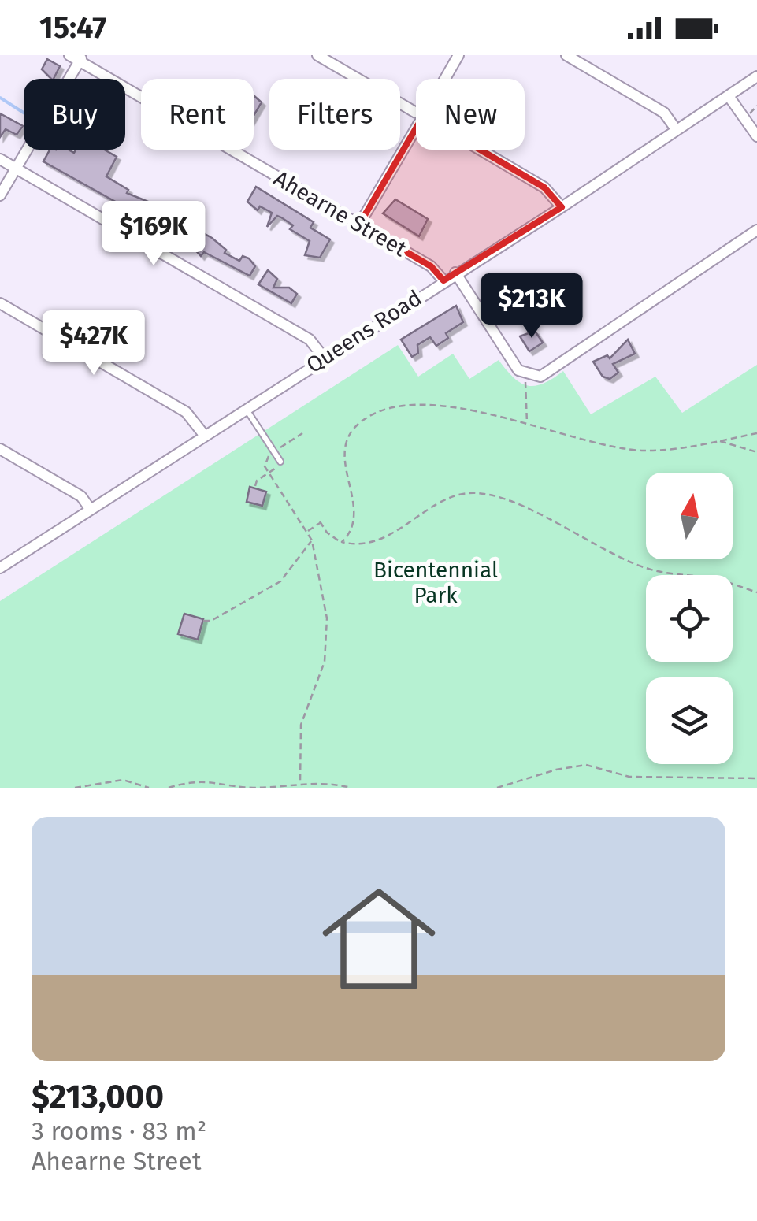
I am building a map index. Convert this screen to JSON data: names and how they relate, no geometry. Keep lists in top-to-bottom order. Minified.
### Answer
{"streets":{"street":["Ahearne Street","Queens Road"]},"crossings":[["Ahearne Street","Queens Road"]],"parks":["Bicentennial Park"],"north":"top","page":{"status":"15:47","chip":["Buy","Rent","Filters","New"],"price":["$169K","$213K","$427K"],"list":[{"name":"$213,000","note":"3 rooms · 83 m² · Ahearne Street"}]}}
